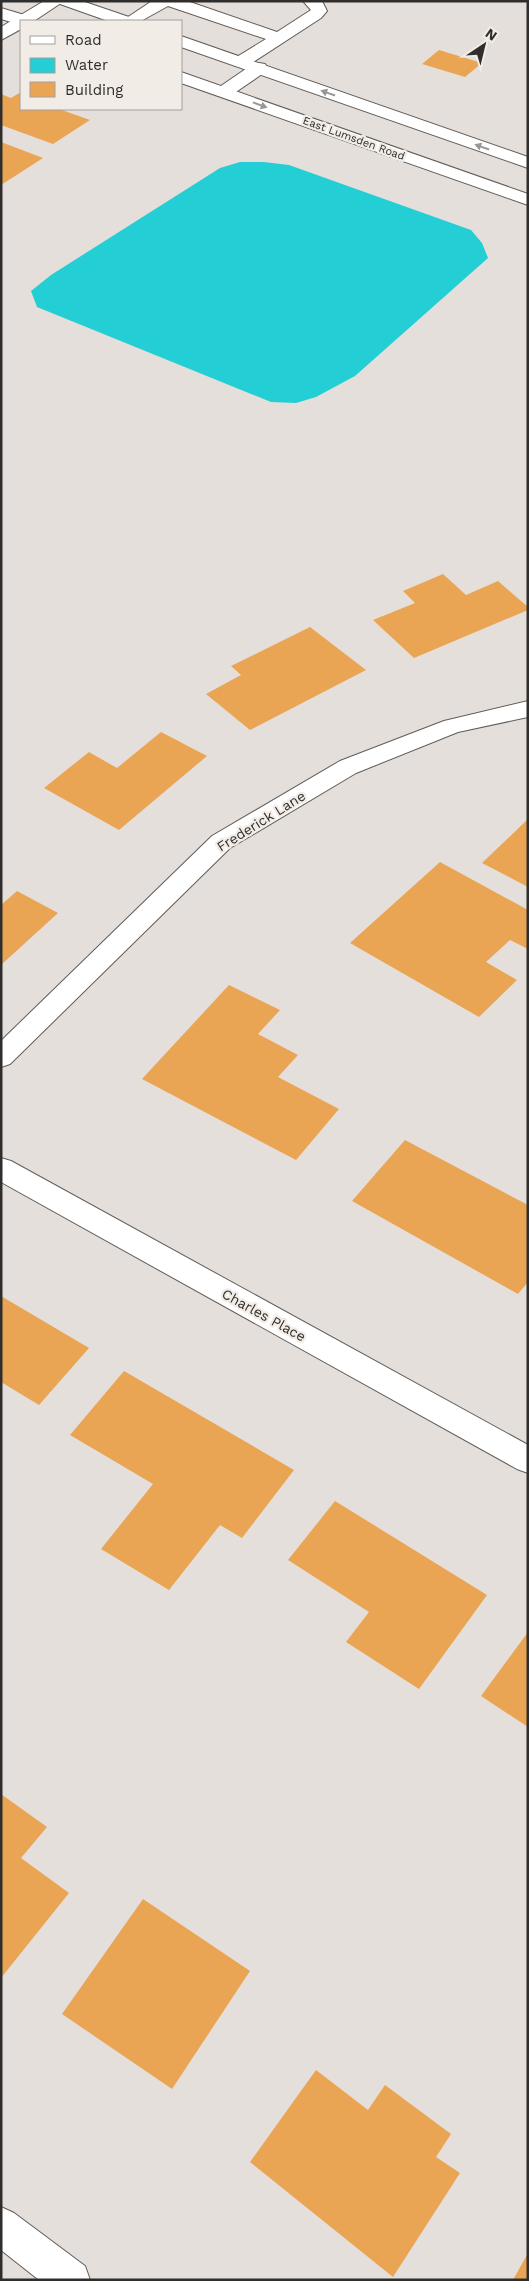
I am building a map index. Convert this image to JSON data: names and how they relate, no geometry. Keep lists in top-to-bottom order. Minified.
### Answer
{"streets":{"street":["East Lumsden Road","Frederick Lane","Charles Place"]},"legend":["Road","Water","Building"],"north":"top right"}
